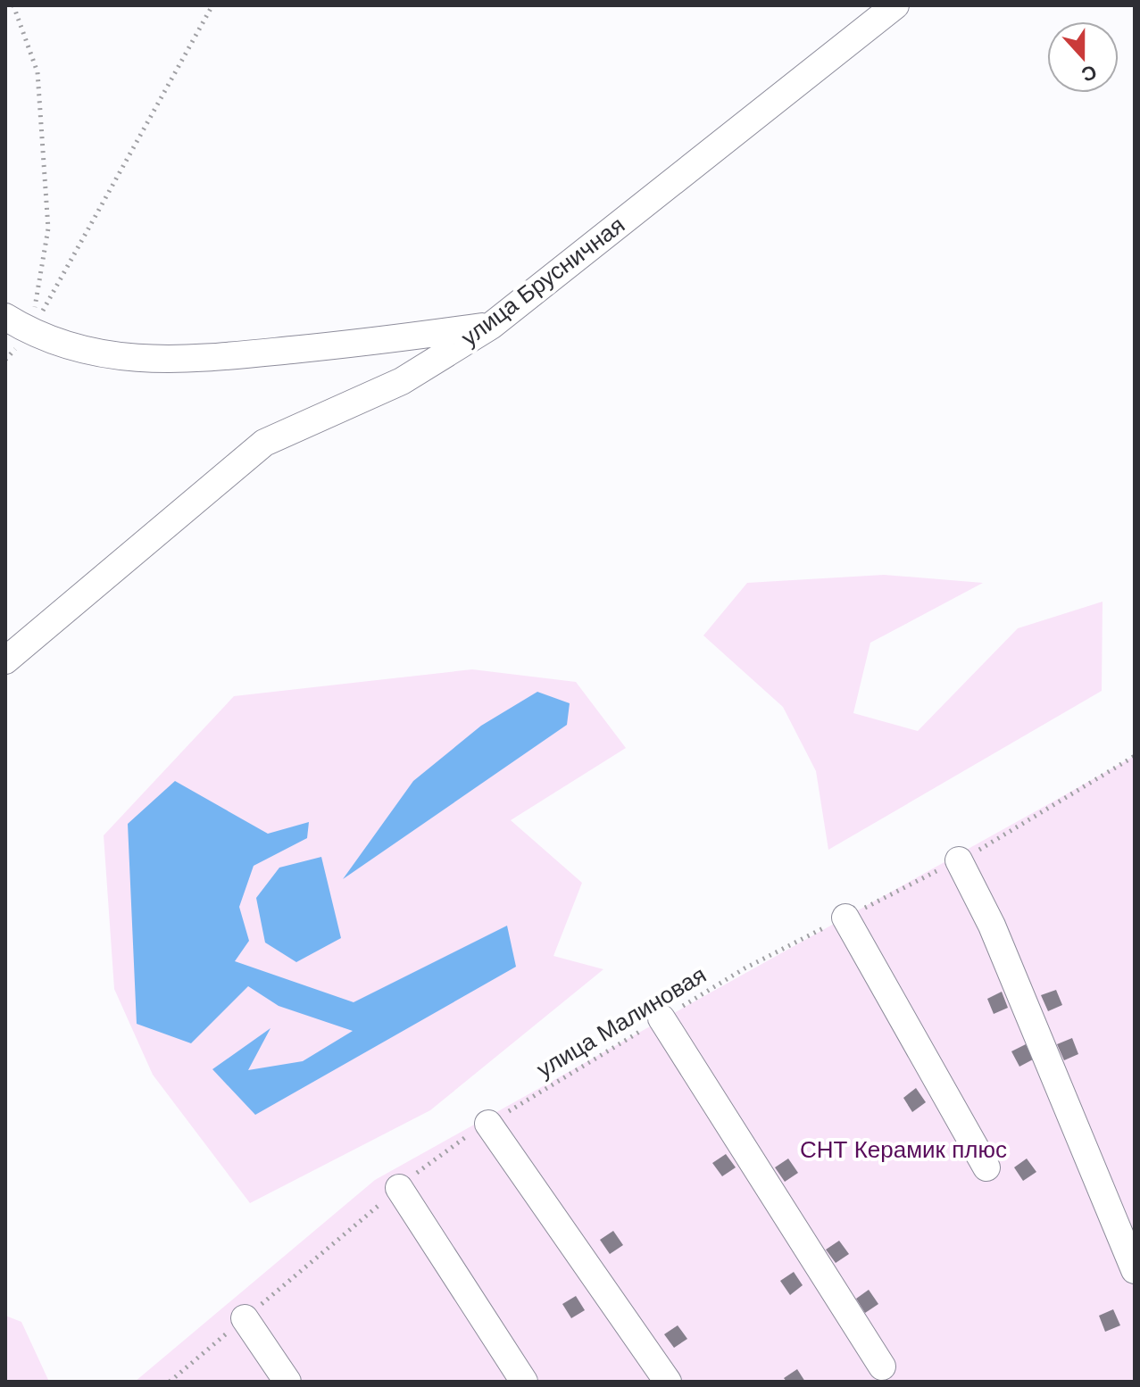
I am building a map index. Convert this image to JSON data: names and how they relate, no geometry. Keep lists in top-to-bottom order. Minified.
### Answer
{"streets":{"street":["улица Брусничная"],"path":["улица Малиновая"]},"parks":["СНТ Керамик плюс"],"north":"bottom"}
